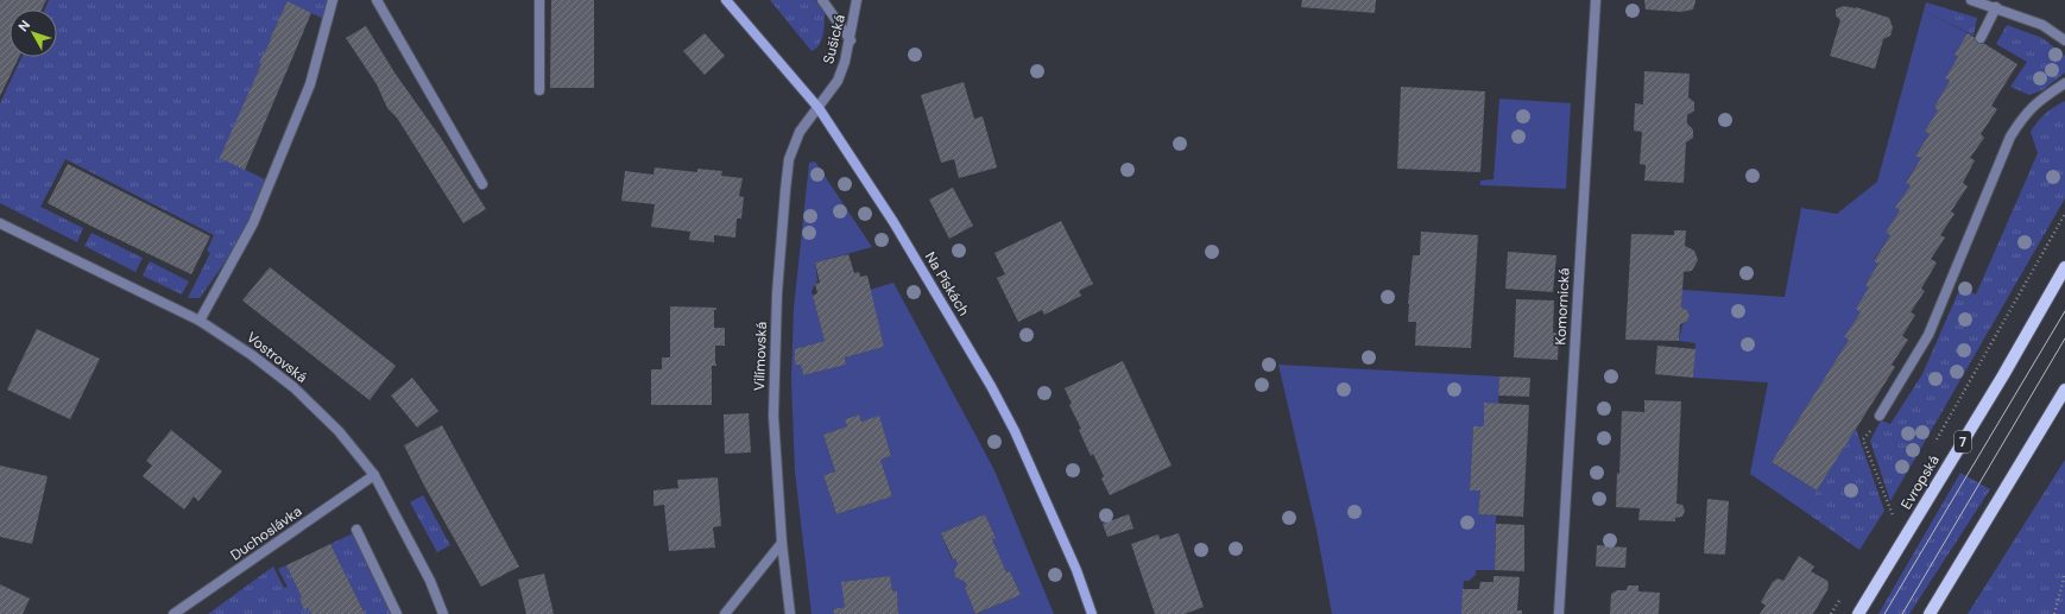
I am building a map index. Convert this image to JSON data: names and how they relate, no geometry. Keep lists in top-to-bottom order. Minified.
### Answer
{"streets":{"main road":["7","Evropská"],"street":["Sušická","Na Pískách","Komornická","Vilímovská","Vostrovská","Duchoslávka"]},"crossings":[["Sušická","Na Pískách"],["Sušická","Vilímovská"],["Na Pískách","Vilímovská"],["Vostrovská","Duchoslávka"]],"north":"top left"}
